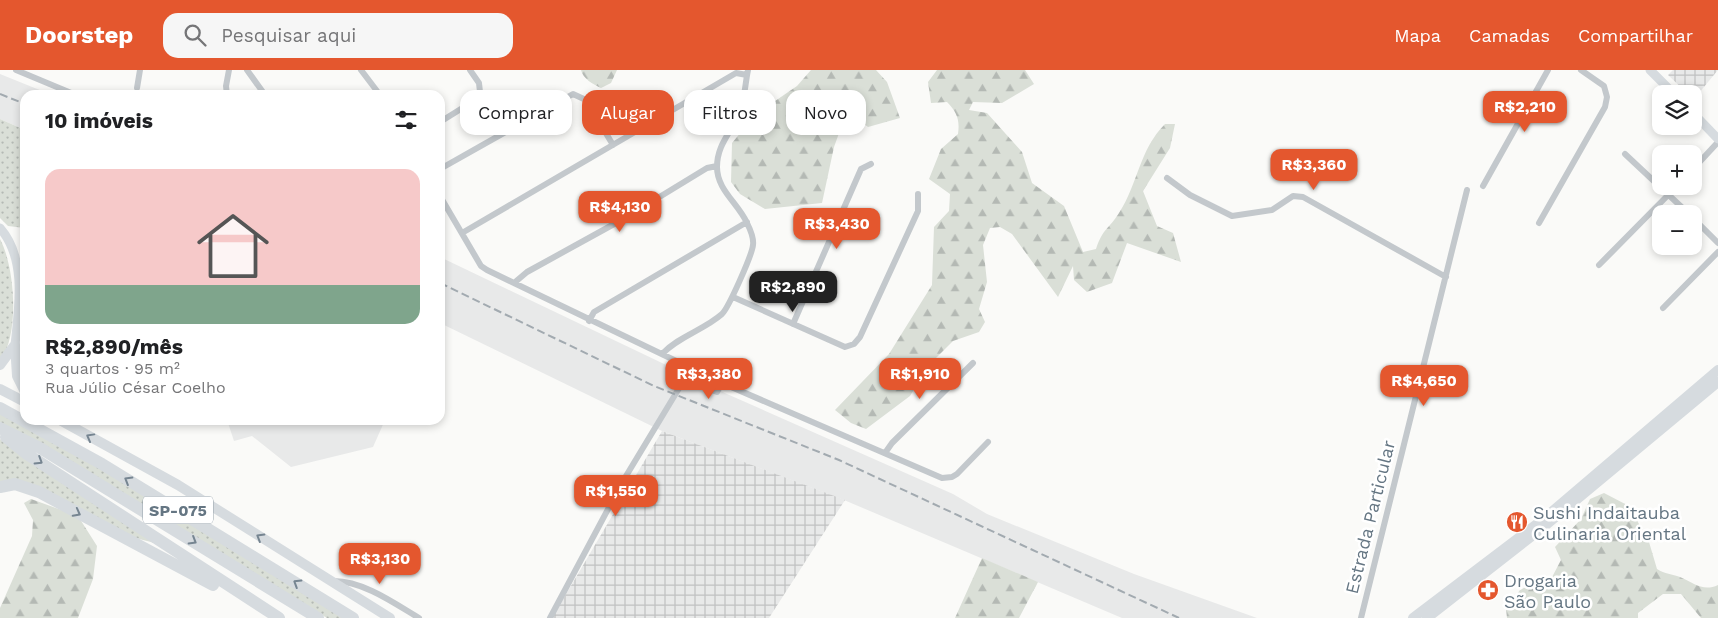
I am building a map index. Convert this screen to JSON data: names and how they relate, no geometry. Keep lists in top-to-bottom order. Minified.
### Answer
{"streets":{"highway":["SP-075"],"street":["Estrada Particular"]},"places":{"restaurant":["Sushi Indaitauba Culinaria Oriental"],"pharmacy":["Drogaria São Paulo"]},"page":{"header":"Doorstep","search":"Pesquisar aqui","nav":["Mapa","Camadas","Compartilhar"],"map_buttons":["+","−"],"chip":["Comprar","Alugar","Filtros","Novo"],"heading":"10 imóveis","price":["R$2,210","R$3,360","R$4,130","R$3,430","R$2,890","R$3,380","R$1,910","R$4,650","R$1,550","R$3,130"],"list":[{"name":"R$2,890/mês","note":"3 quartos · 95 m² · Rua Júlio César Coelho"}]}}
